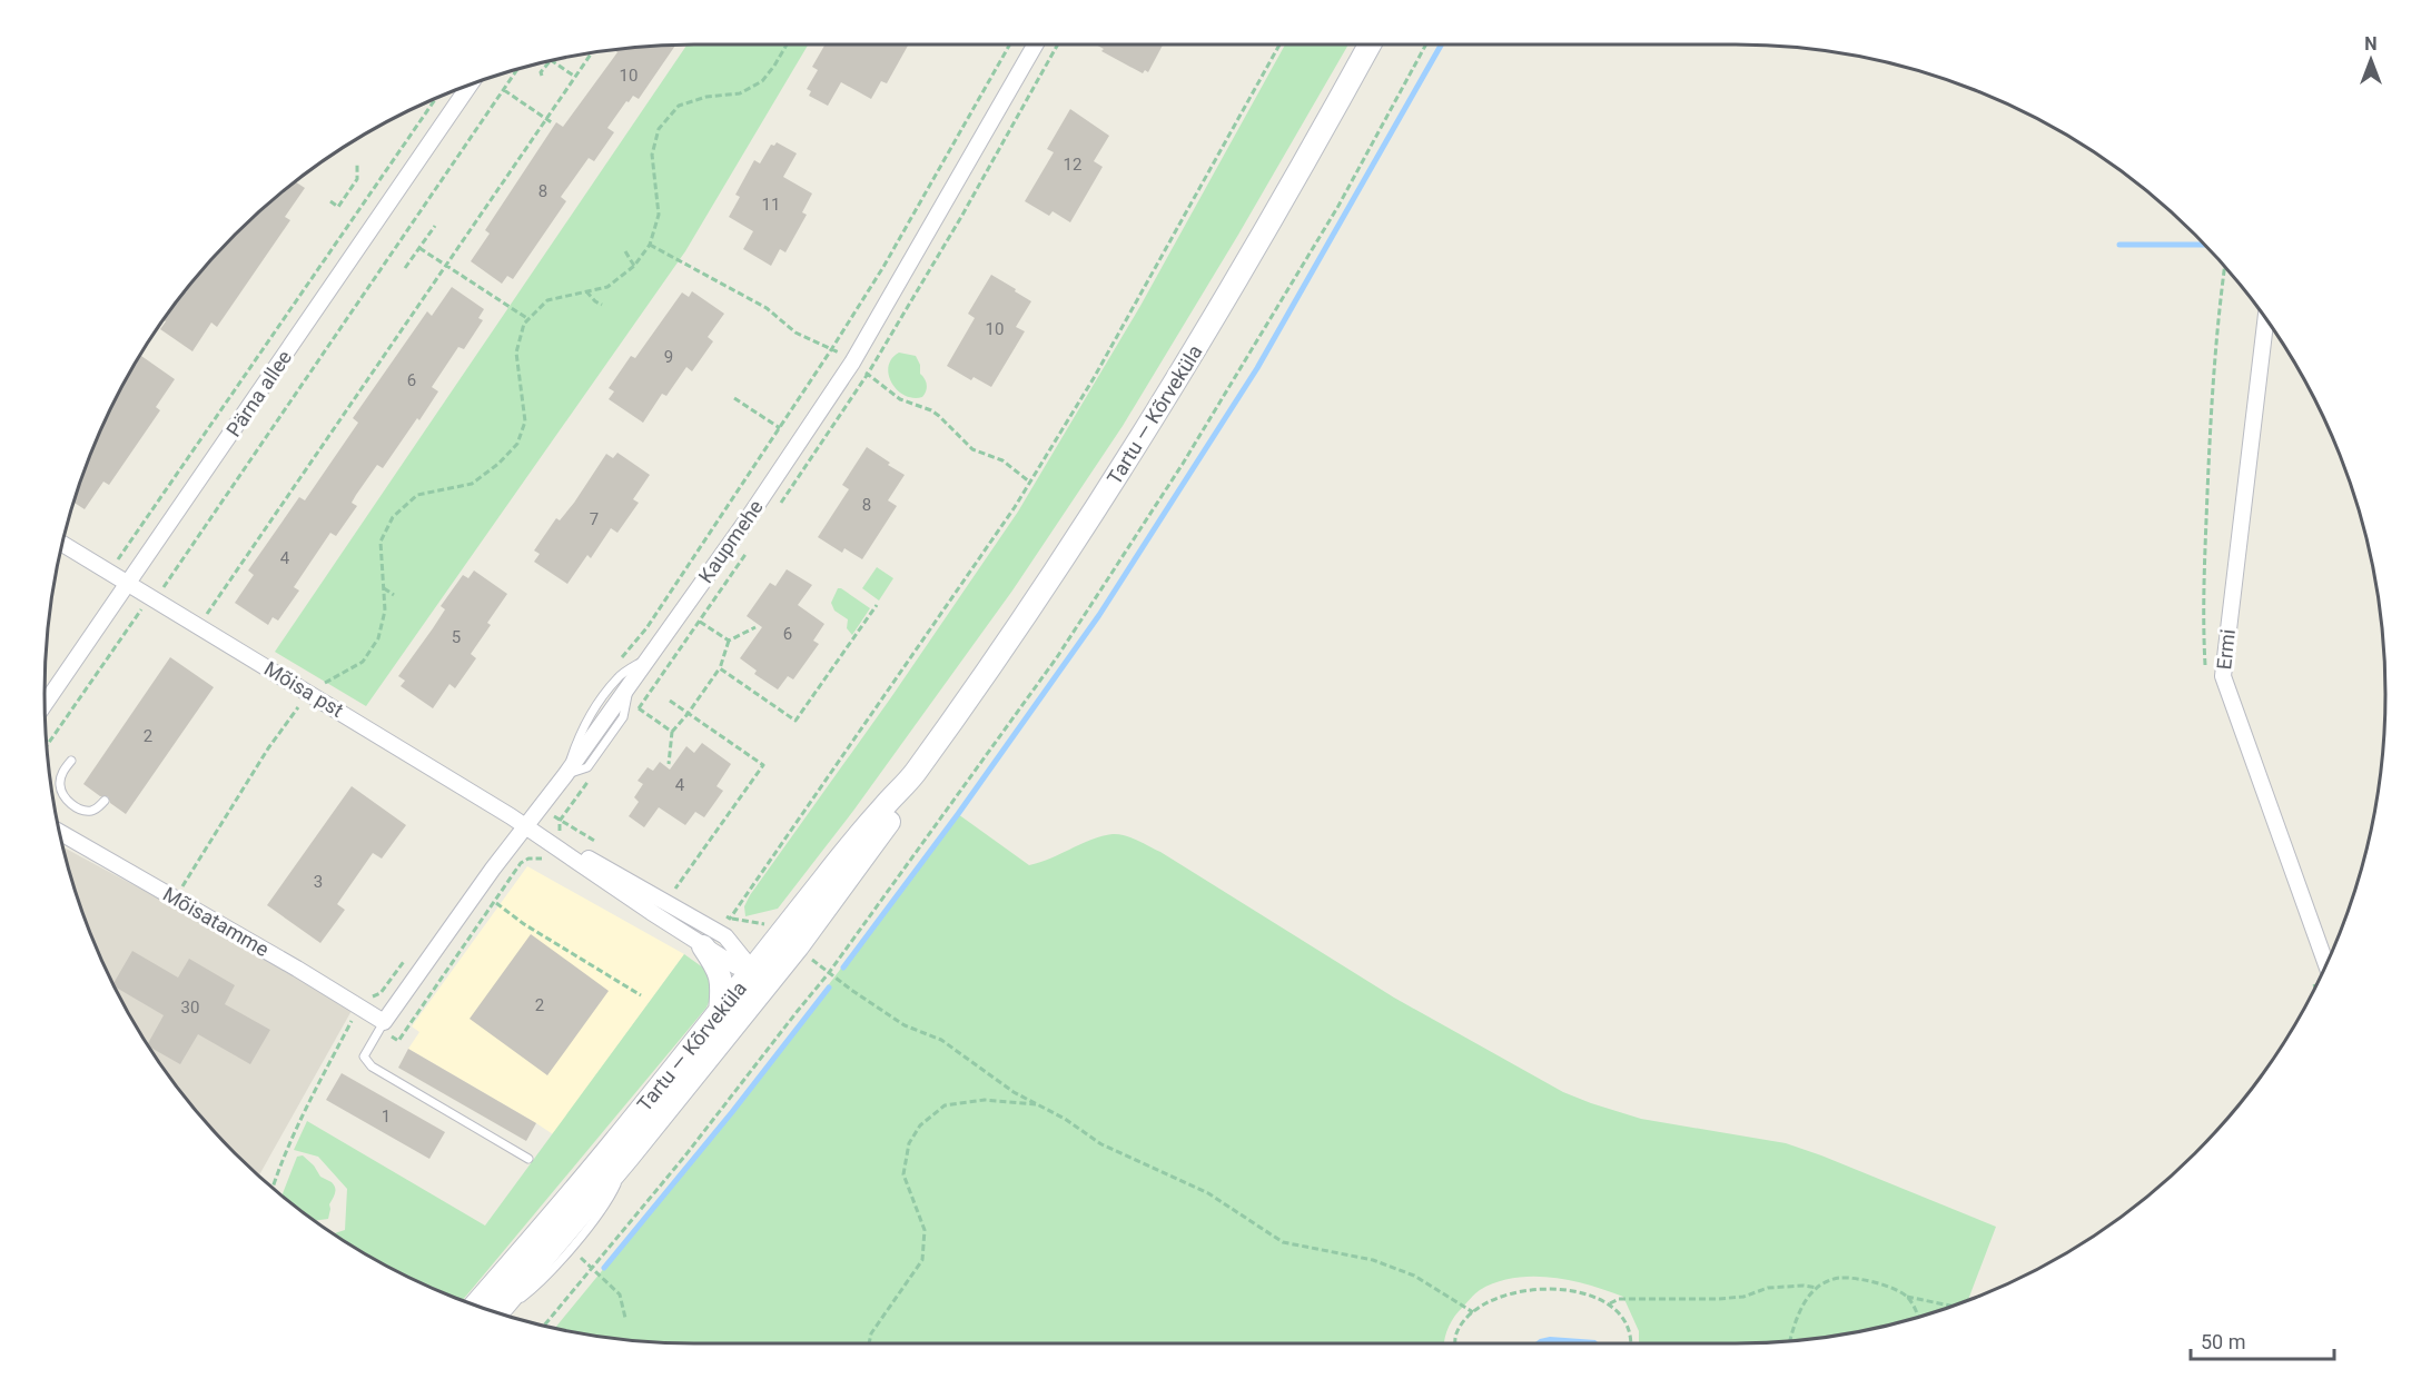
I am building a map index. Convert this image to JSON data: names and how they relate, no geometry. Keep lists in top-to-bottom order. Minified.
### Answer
{"streets":{"main road":["Tartu — Kõrveküla"],"street":["Pärna allee","Kaupmehe","Ermi","Mõisa pst","Mõisatamme"]},"crossings":[["Pärna allee","Mõisa pst"],["Tartu — Kõrveküla","Mõisa pst"],["Kaupmehe","Mõisa pst"],["Kaupmehe","Mõisatamme"]],"house_numbers":["10","12","8","11","10","9","6","8","7","4","6","5","2","4","3","2","30","1"],"scale_bar":"50 m","north":"top"}
